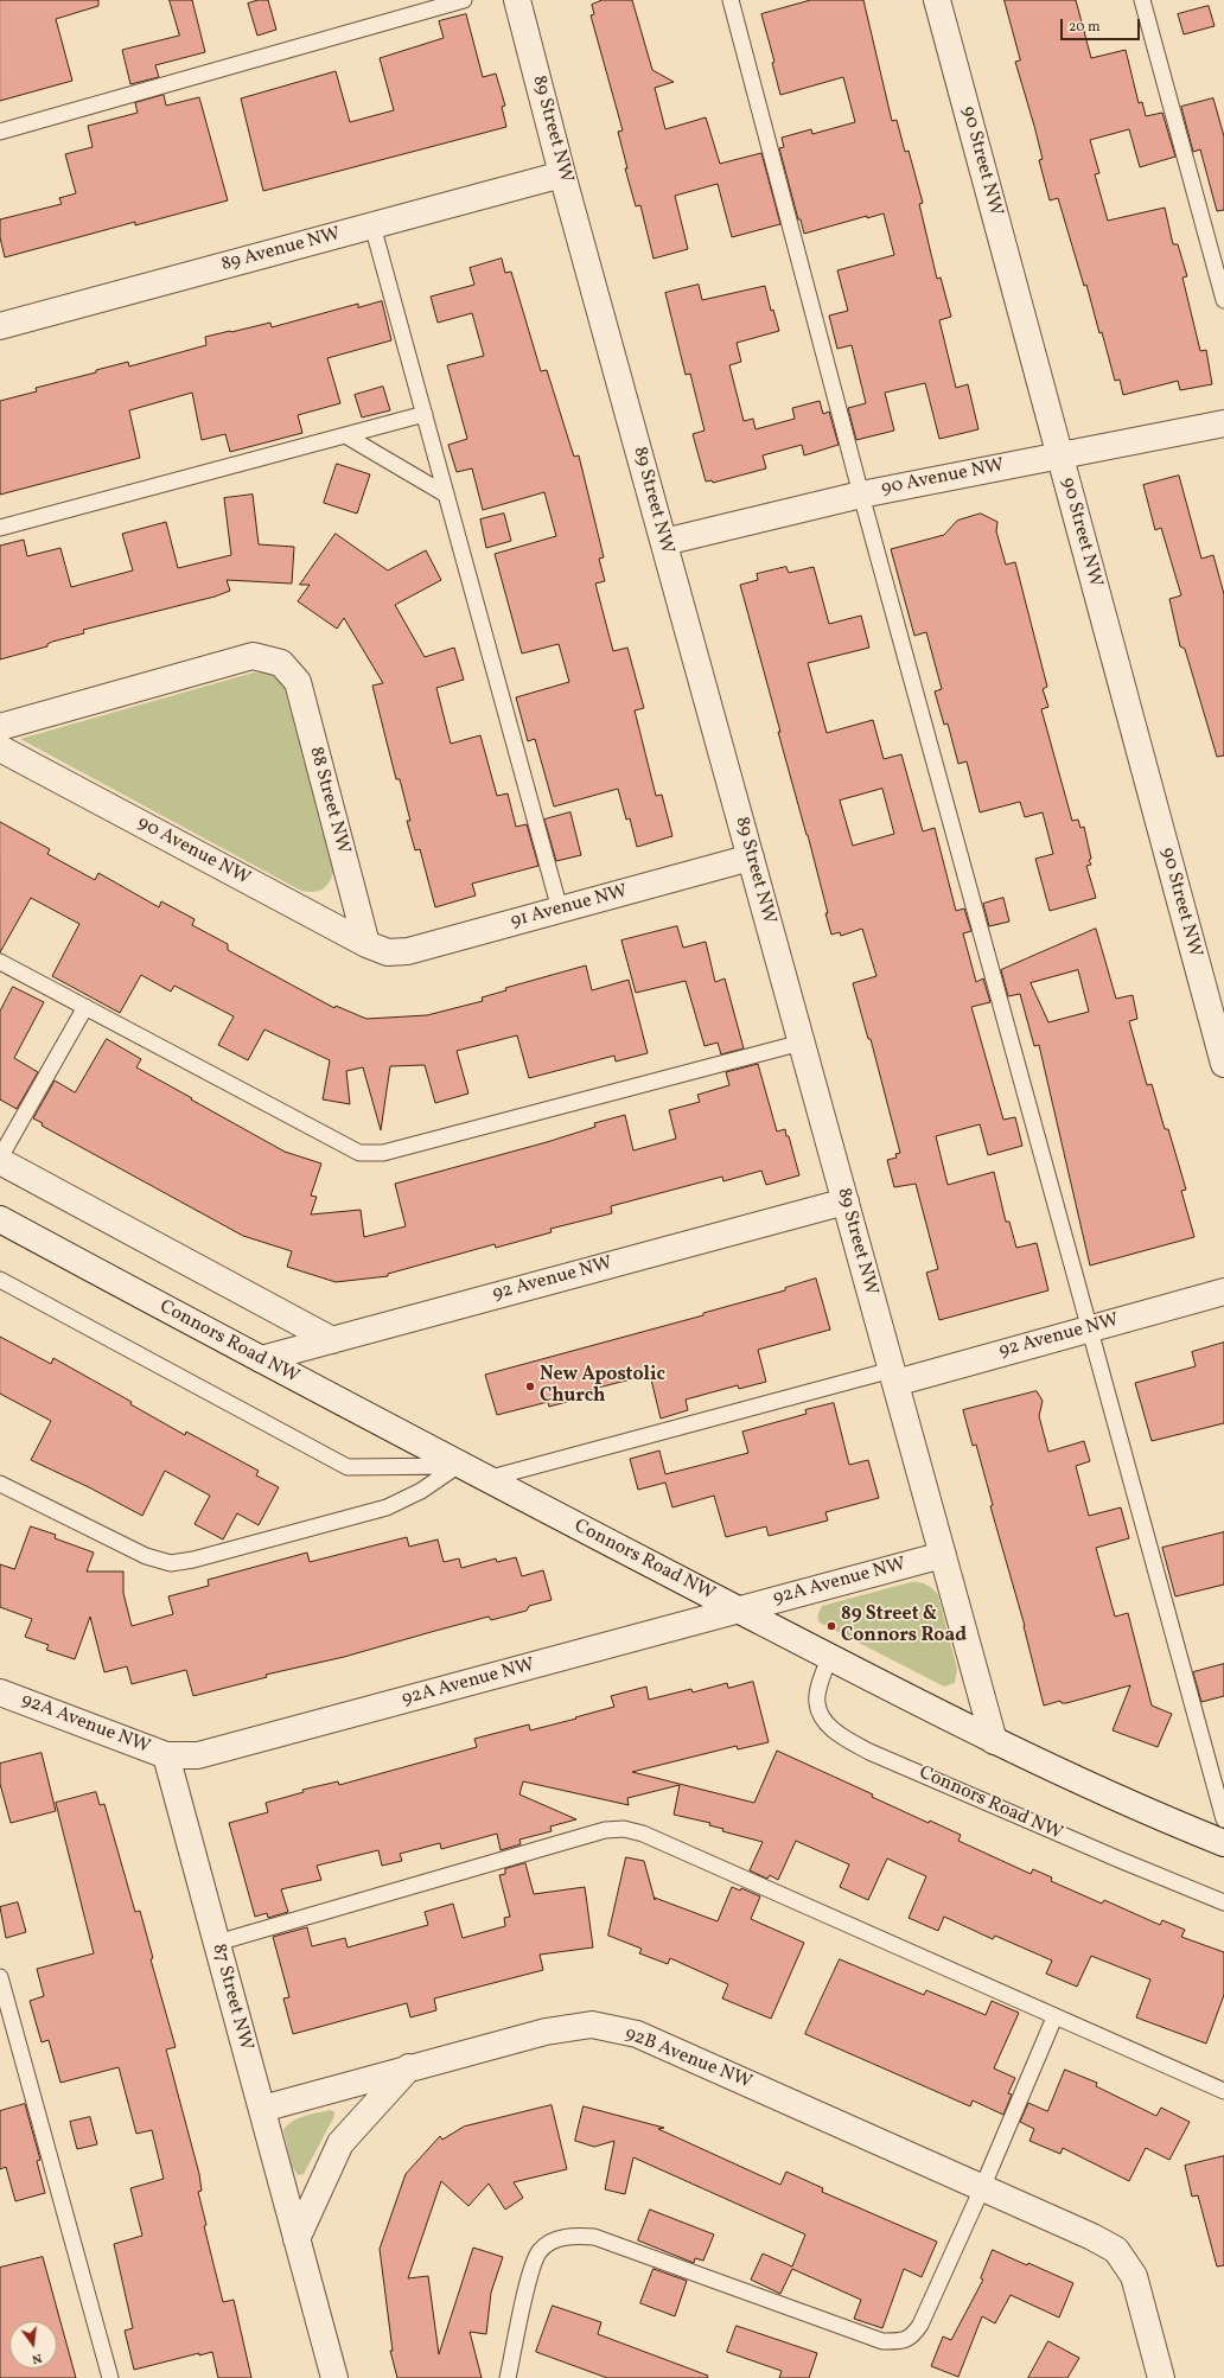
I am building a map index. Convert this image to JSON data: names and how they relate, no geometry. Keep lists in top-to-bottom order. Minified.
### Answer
{"streets":{"street":["89 Street NW","90 Street NW","89 Avenue NW","90 Avenue NW","88 Street NW","91 Avenue NW","92 Avenue NW","Connors Road NW","92A Avenue NW","87 Street NW","92B Avenue NW"]},"crossings":[["89 Street NW","89 Avenue NW"],["89 Street NW","90 Avenue NW"],["89 Street NW","91 Avenue NW"],["89 Street NW","92 Avenue NW"],["89 Street NW","Connors Road NW"],["89 Street NW","92A Avenue NW"],["90 Street NW","90 Avenue NW"],["90 Avenue NW","88 Street NW"],["90 Avenue NW","91 Avenue NW"],["88 Street NW","91 Avenue NW"],["92 Avenue NW","Connors Road NW"],["Connors Road NW","92A Avenue NW"],["92A Avenue NW","87 Street NW"],["87 Street NW","92B Avenue NW"]],"places":["New Apostolic Church","89 Street & Connors Road"],"scale_bar":"20 m","north":"bottom"}
